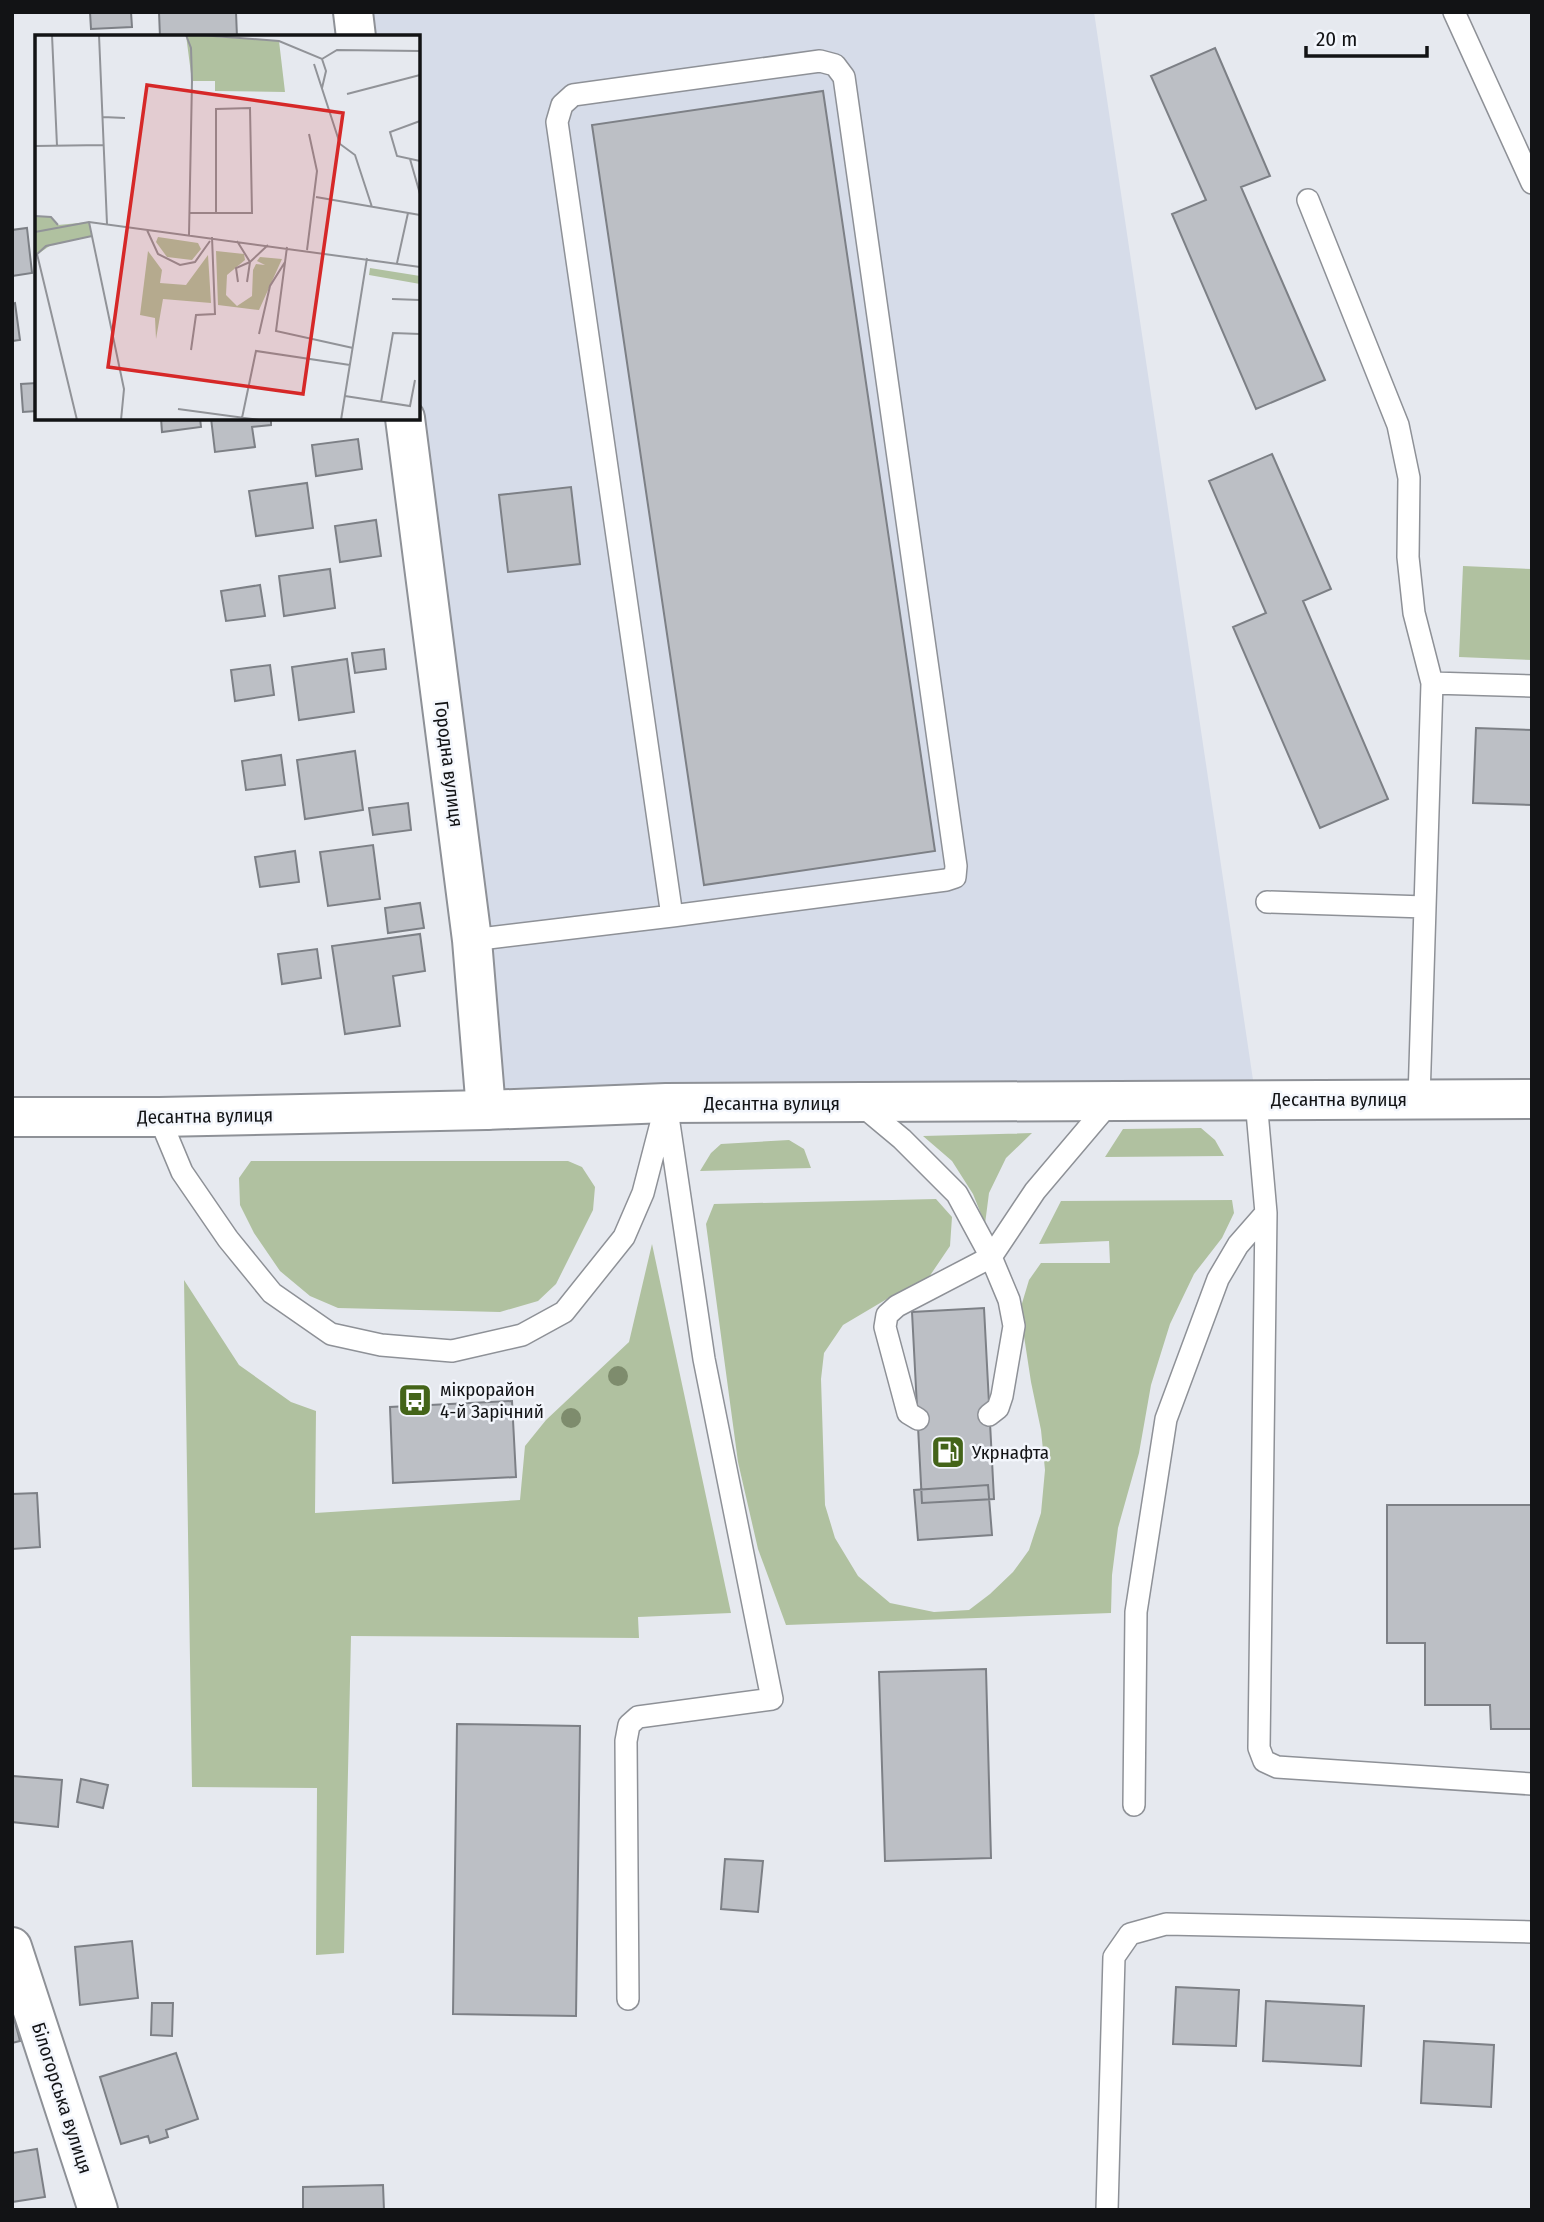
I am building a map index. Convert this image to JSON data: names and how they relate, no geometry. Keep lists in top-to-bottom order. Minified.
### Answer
{"streets":{"main road":["Городна вулиця","Десантна вулиця","Білогорська вулиця"]},"crossings":[["Городна вулиця","Десантна вулиця"]],"places":{"bus stop":["мікрорайон 4-й Зарічний"],"fuel station":["Укрнафта"]},"scale_bar":"20 m"}
